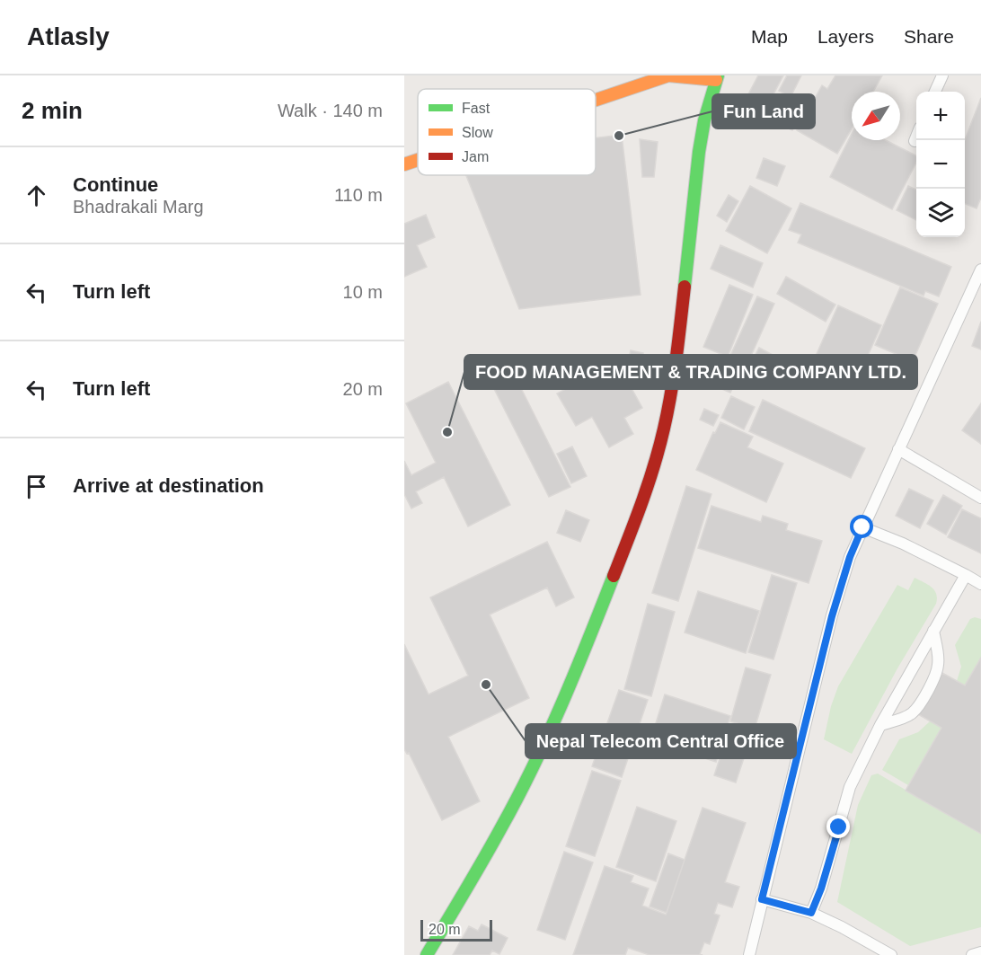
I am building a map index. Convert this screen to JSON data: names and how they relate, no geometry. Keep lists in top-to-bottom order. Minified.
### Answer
{"places":["Fun Land","FOOD MANAGEMENT & TRADING COMPANY LTD.","Nepal Telecom Central Office"],"legend":["Fast","Slow","Jam"],"scale_bar":"20 m","north":"bottom left","page":{"header":"Atlasly","nav":["Map","Layers","Share"],"heading":["2 min","Walk · 140 m"],"map_buttons":["+","−"],"list":[["Continue","Bhadrakali Marg","110 m"],["Turn left","10 m"],["Turn left","20 m"],"Arrive at destination"],"scale":"20 m"}}
